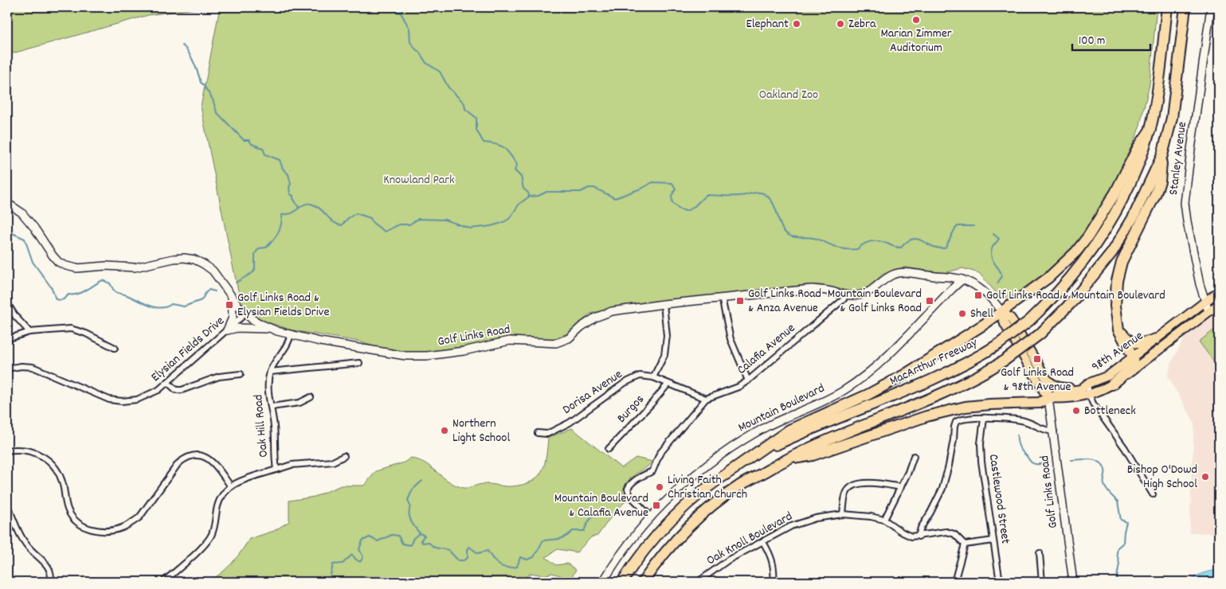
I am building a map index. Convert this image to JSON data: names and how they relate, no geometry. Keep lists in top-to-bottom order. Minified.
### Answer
{"streets":{"highway":["MacArthur Freeway"],"main road":["Stanley Avenue","Golf Links Road","98th Avenue","Mountain Boulevard"],"street":["Elysian Fields Drive","Calafia Avenue","Dorisa Avenue","Burgos","Oak Hill Road","Castlewood Street","Oak Knoll Boulevard"]},"crossings":[["Stanley Avenue","98th Avenue"],["Golf Links Road","Elysian Fields Drive"],["Golf Links Road","Calafia Avenue"],["Golf Links Road","98th Avenue"],["Golf Links Road","Mountain Boulevard"],["Golf Links Road","Oak Hill Road"],["Calafia Avenue","Dorisa Avenue"],["Calafia Avenue","Mountain Boulevard"],["Dorisa Avenue","Burgos"]],"parks":["Oakland Zoo","Knowland Park"],"places":{"other":["Marian Zimmer Auditorium","Elephant","Zebra","Shell","Bottleneck","Northern Light School","Bishop O'Dowd High School","Living Faith Christian Church"],"transit":["Golf Links Road & Mountain Boulevard","Golf Links Road & Anza Avenue","Mountain Boulevard & Golf Links Road","Golf Links Road & Elysian Fields Drive","Golf Links Road & 98th Avenue","Mountain Boulevard & Calafia Avenue"]},"scale_bar":"100 m"}
